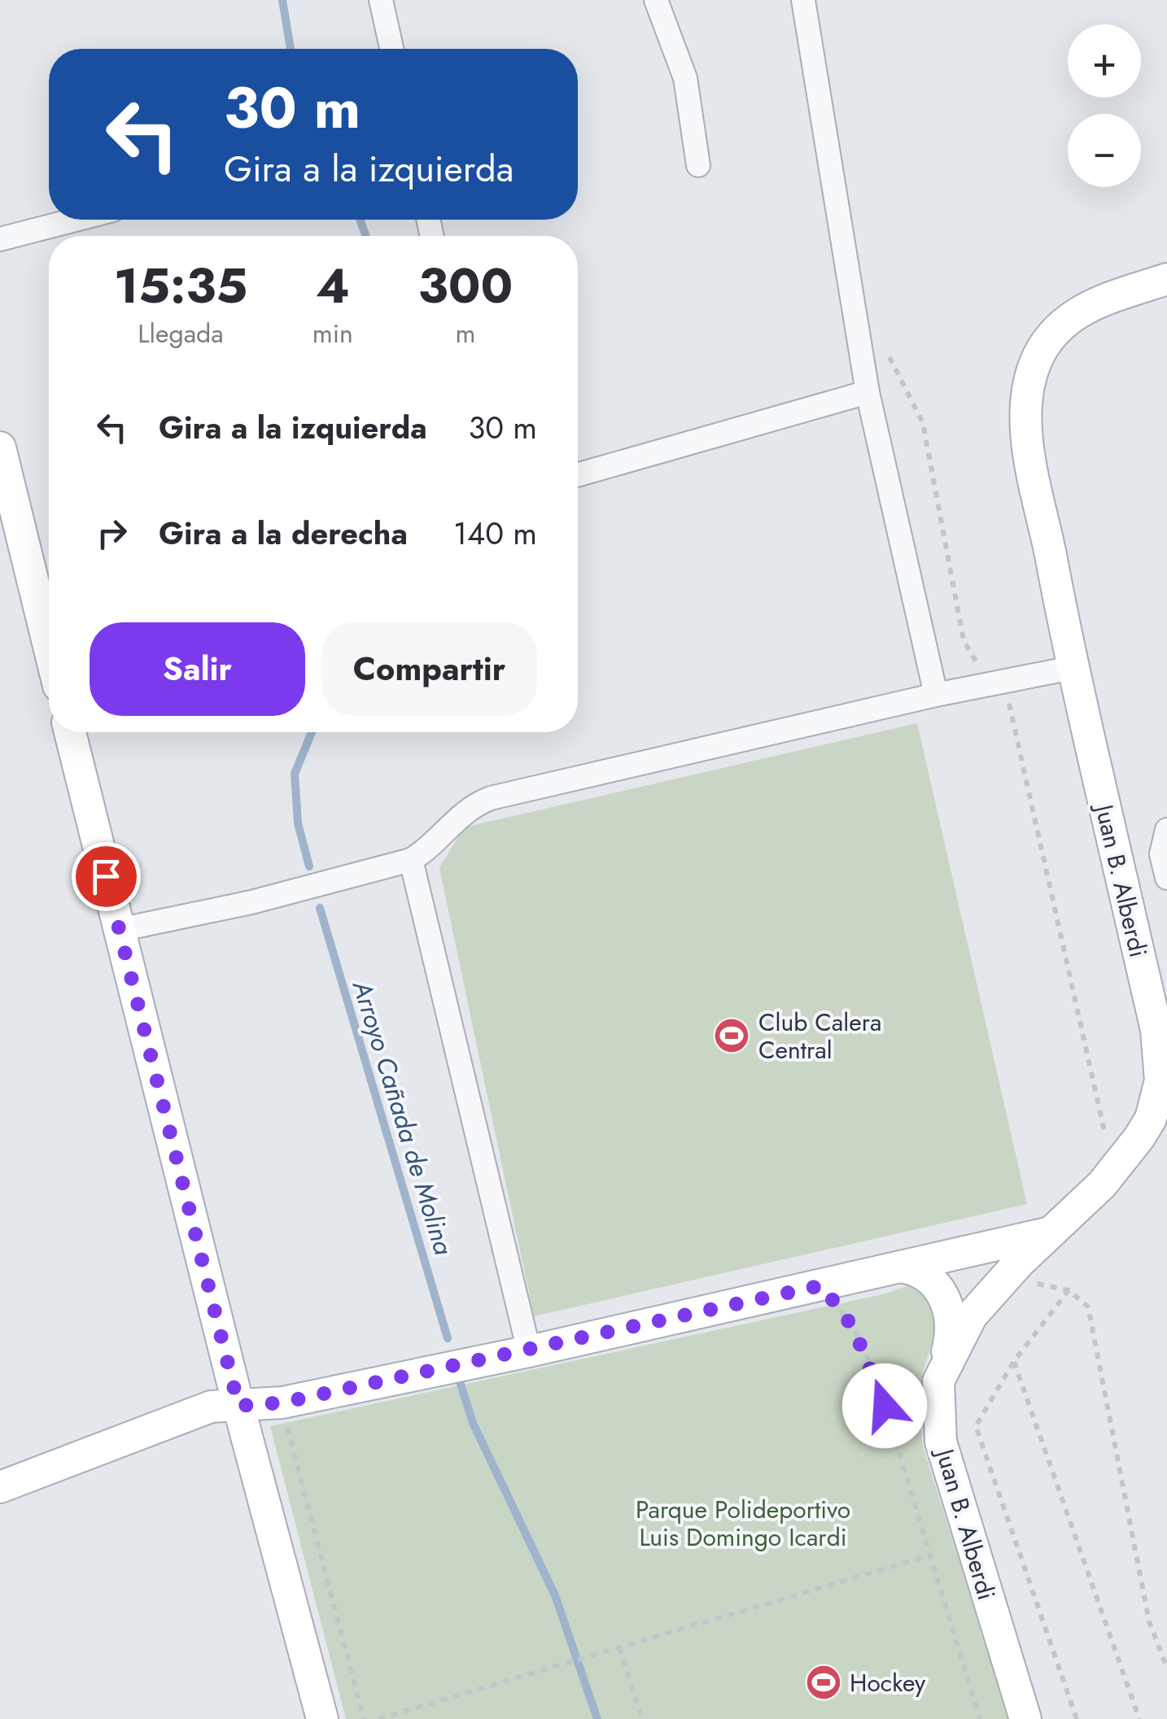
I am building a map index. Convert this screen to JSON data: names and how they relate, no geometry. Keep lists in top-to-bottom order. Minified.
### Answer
{"streets":{"street":["Juan B. Alberdi"]},"water":["Arroyo Cañada de Molina"],"parks":["Parque Polideportivo Luis Domingo Icardi"],"places":{"sports":["Club Calera Central","Hockey"]},"page":{"map_buttons":["+","−"],"turn":["30 m","Gira a la izquierda"],"eta":["15:35","Llegada","4","min","300","m"],"list":[{"name":"Gira a la izquierda","value":"30 m"},{"name":"Gira a la derecha","value":"140 m"}],"buttons":["Salir","Compartir"]}}
